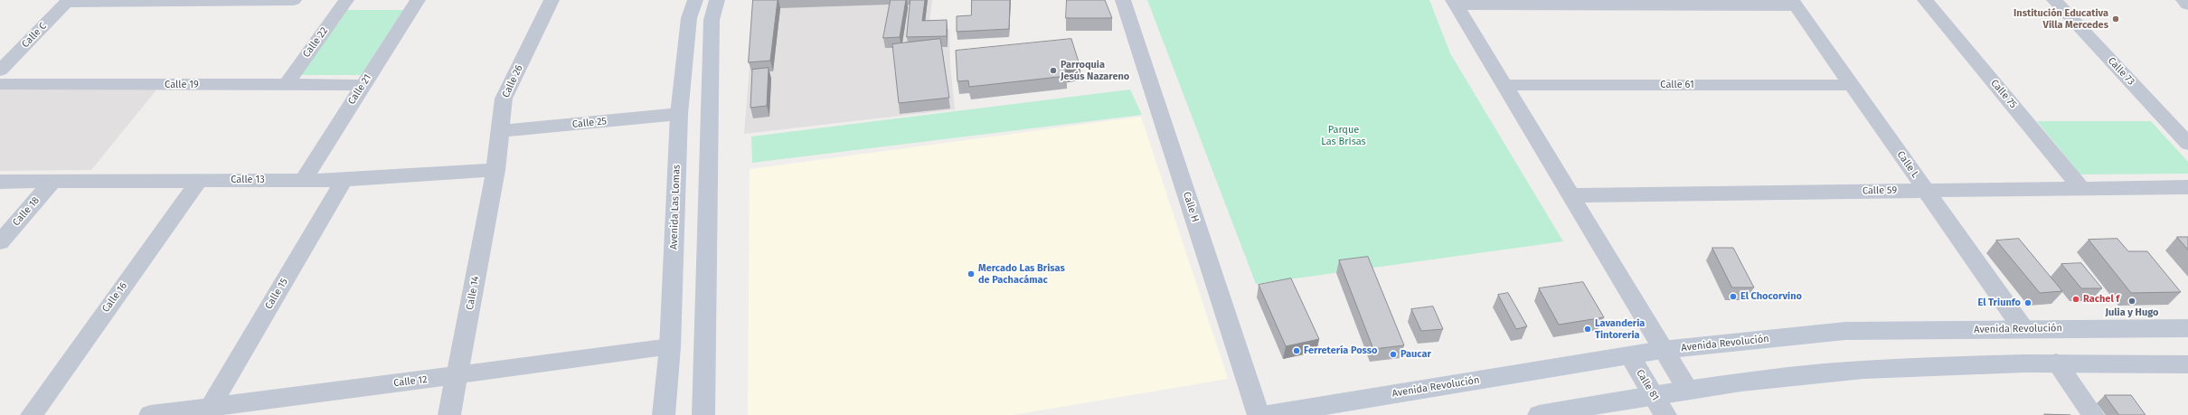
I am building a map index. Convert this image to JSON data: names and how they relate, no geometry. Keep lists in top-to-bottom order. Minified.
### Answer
{"streets":{"street":["Calle C","Calle 22","Calle 73","Calle 26","Calle 19","Calle 61","Calle 21","Calle 75","Calle 25","Calle L","Calle 13","Calle 59","Avenida Las Lomas","Calle H","Calle 18","Calle 14","Calle 15","Calle 16","Avenida Revolución","Calle 12","Calle 81"]},"crossings":[["Calle 22","Calle 19"],["Calle 26","Calle 25"],["Calle 26","Calle 13"],["Calle 26","Calle 14"],["Calle 19","Calle 21"],["Calle 61","Calle L"],["Calle 21","Calle 13"],["Calle 75","Calle 59"],["Calle 25","Avenida Las Lomas"],["Calle L","Calle 59"],["Calle L","Avenida Revolución"],["Calle 13","Calle 18"],["Calle 13","Calle 14"],["Calle 13","Calle 15"],["Calle 13","Calle 16"],["Avenida Las Lomas","Calle 12"],["Calle 14","Calle 12"],["Calle 15","Calle 12"],["Avenida Revolución","Calle 81"]],"parks":["Parque Las Brisas"],"places":["Institución Educativa Villa Mercedes","Parroquia Jesús Nazareno","Mercado Las Brisas de Pachacámac","El Chocorvino","Rachel f","Julia y Hugo","El Triunfo","Lavanderia Tintoreria","Ferretería Posso","Paucar"]}
